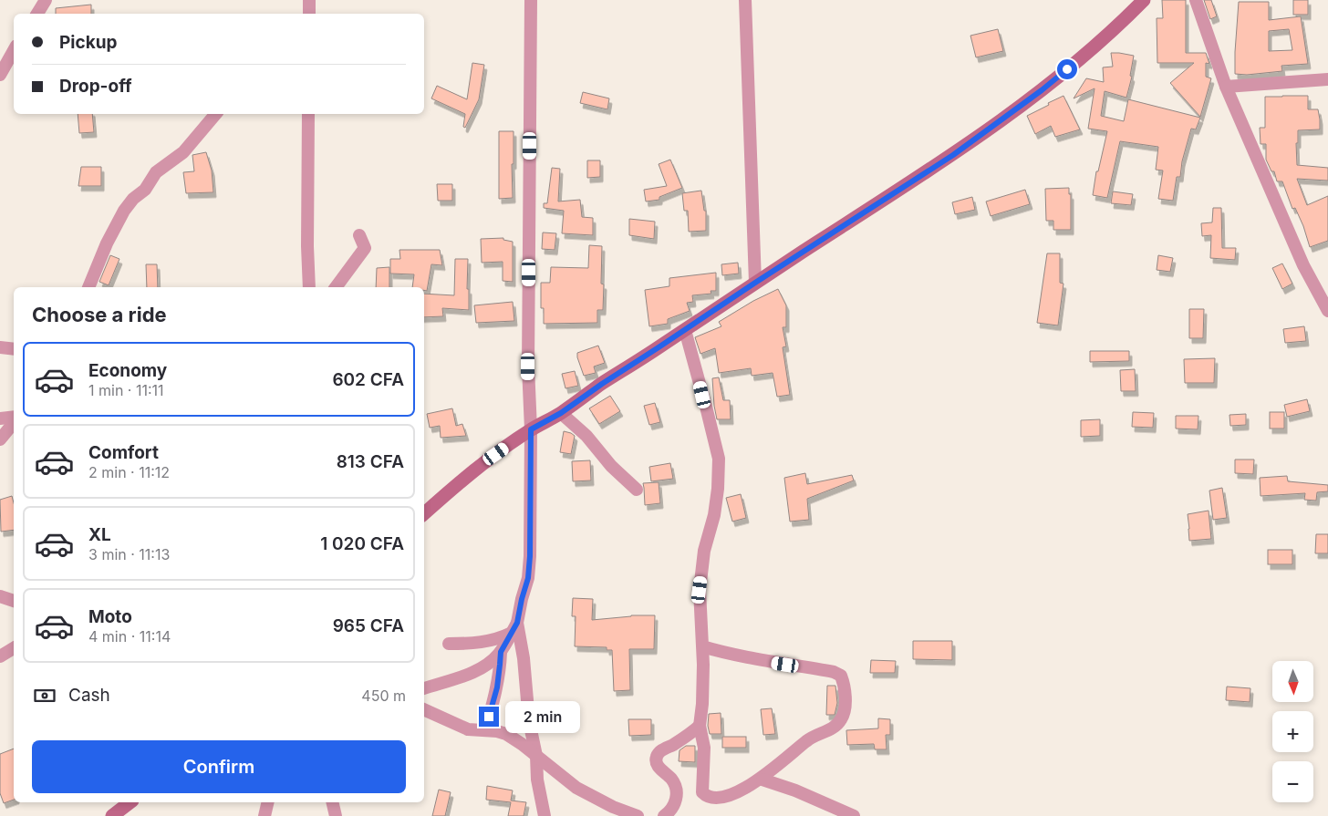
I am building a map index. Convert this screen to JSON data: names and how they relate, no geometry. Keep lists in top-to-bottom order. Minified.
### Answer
{"north":"bottom","page":{"banner":["Pickup","Drop-off"],"heading":"Choose a ride","list":[{"name":"Economy","note":"1 min · 11:11","value":"602 CFA"},{"name":"Comfort","note":"2 min · 11:12","value":"813 CFA"},{"name":"XL","note":"3 min · 11:13","value":"1 020 CFA"},{"name":"Moto","note":"4 min · 11:14","value":"965 CFA"}],"map_buttons":["+","−"],"pay":["Cash","450 m"],"bubble":"2 min","buttons":"Confirm"}}
